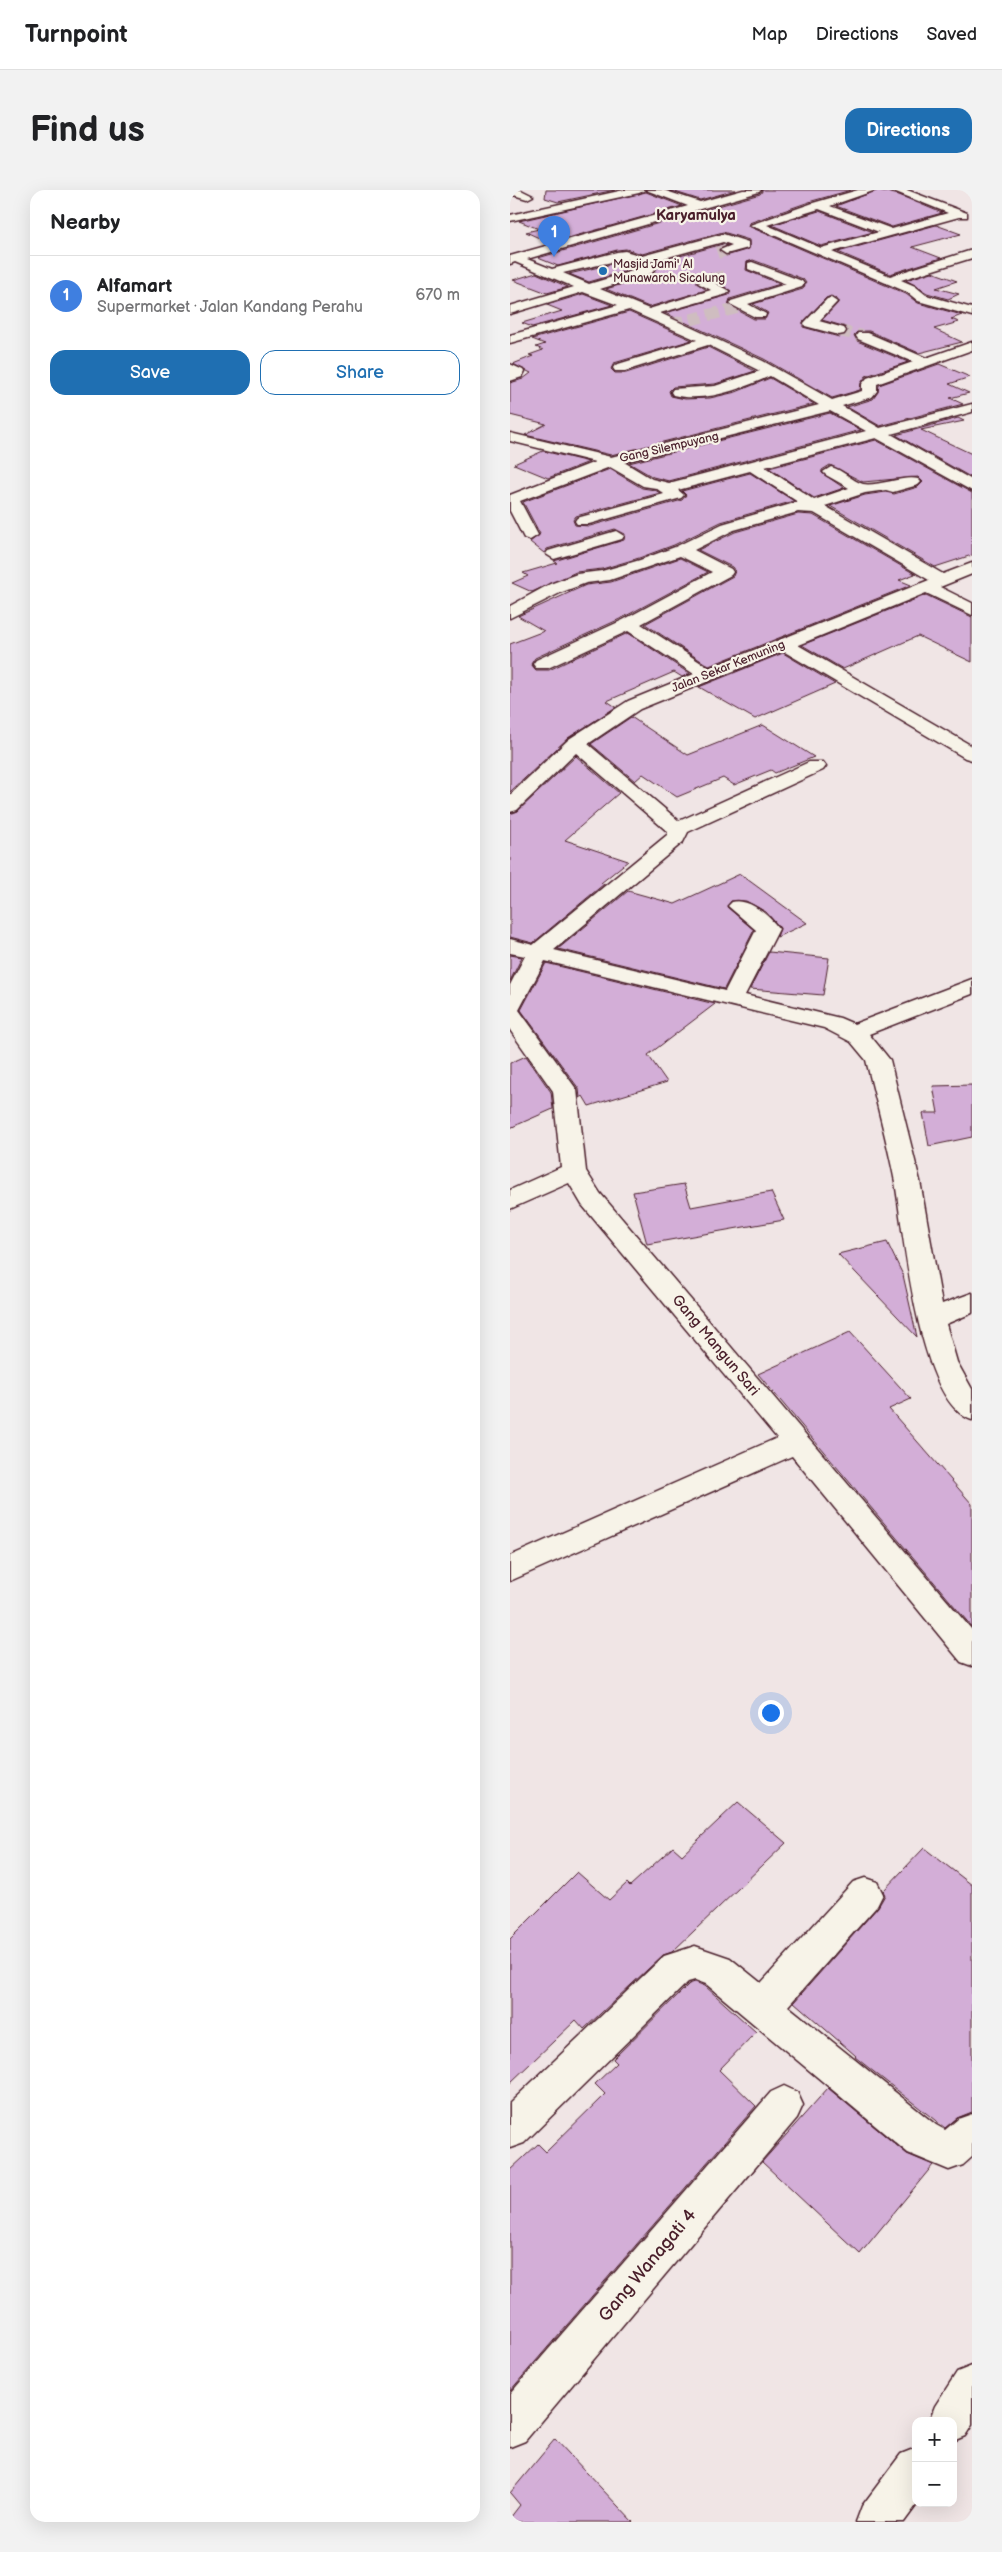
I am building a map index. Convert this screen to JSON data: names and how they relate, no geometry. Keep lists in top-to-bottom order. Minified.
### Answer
{"streets":{"street":["Gang Silempuyang","Jalan Sekar Kemuning","Gang Mangun Sari","Gang Wanagati 4"]},"districts":["Karyamulya"],"places":["Masjid Jami' Al Munawaroh Sicalung"],"page":{"header":"Turnpoint","nav":["Map","Directions","Saved"],"buttons":["Directions",["Save","Share"]],"title":"Find us","heading":"Nearby","pins":"1","list":[{"mark":"1","name":"Alfamart","note":"Supermarket · Jalan Kandang Perahu","value":"670 m"}],"map_buttons":["+","−"]}}
